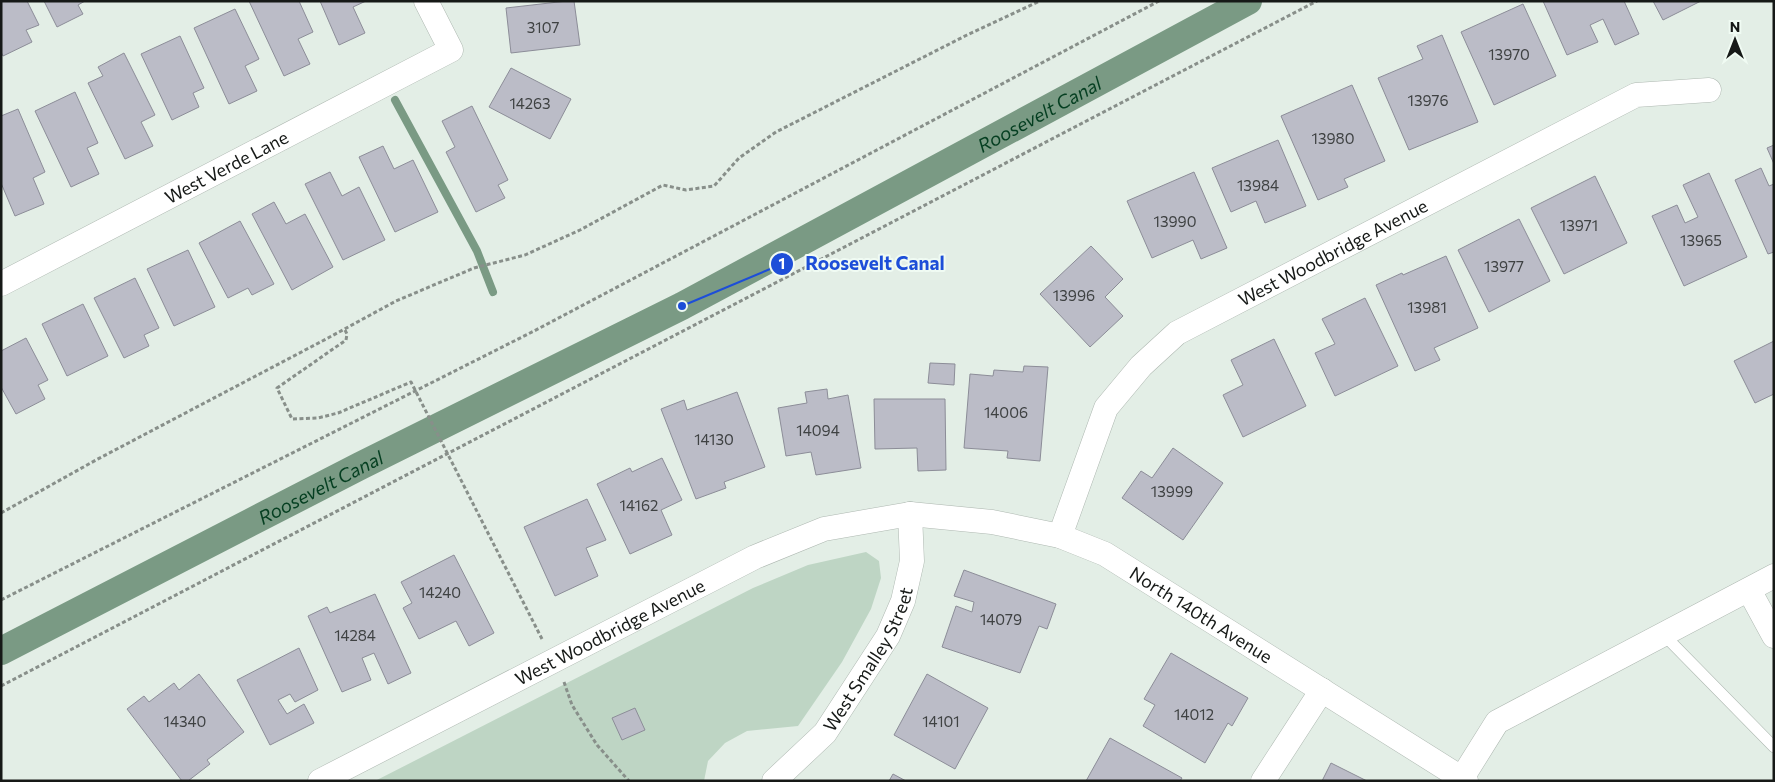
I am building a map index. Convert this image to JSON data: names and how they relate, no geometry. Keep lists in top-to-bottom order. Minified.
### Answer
{"streets":{"street":["West Verde Lane","West Woodbridge Avenue","North 140th Avenue","West Smalley Street"]},"crossings":[["West Woodbridge Avenue","North 140th Avenue"],["West Woodbridge Avenue","West Smalley Street"],["North 140th Avenue","West Smalley Street"]],"water":["Roosevelt Canal"],"places":["Roosevelt Canal"],"house_numbers":["3107","13970","13976","14263","13980","13984","13990","13971","13965","13977","13996","13981","14006","14094","14130","13999","14162","14240","14079","14284","14012","14340","14101"],"north":"top"}
